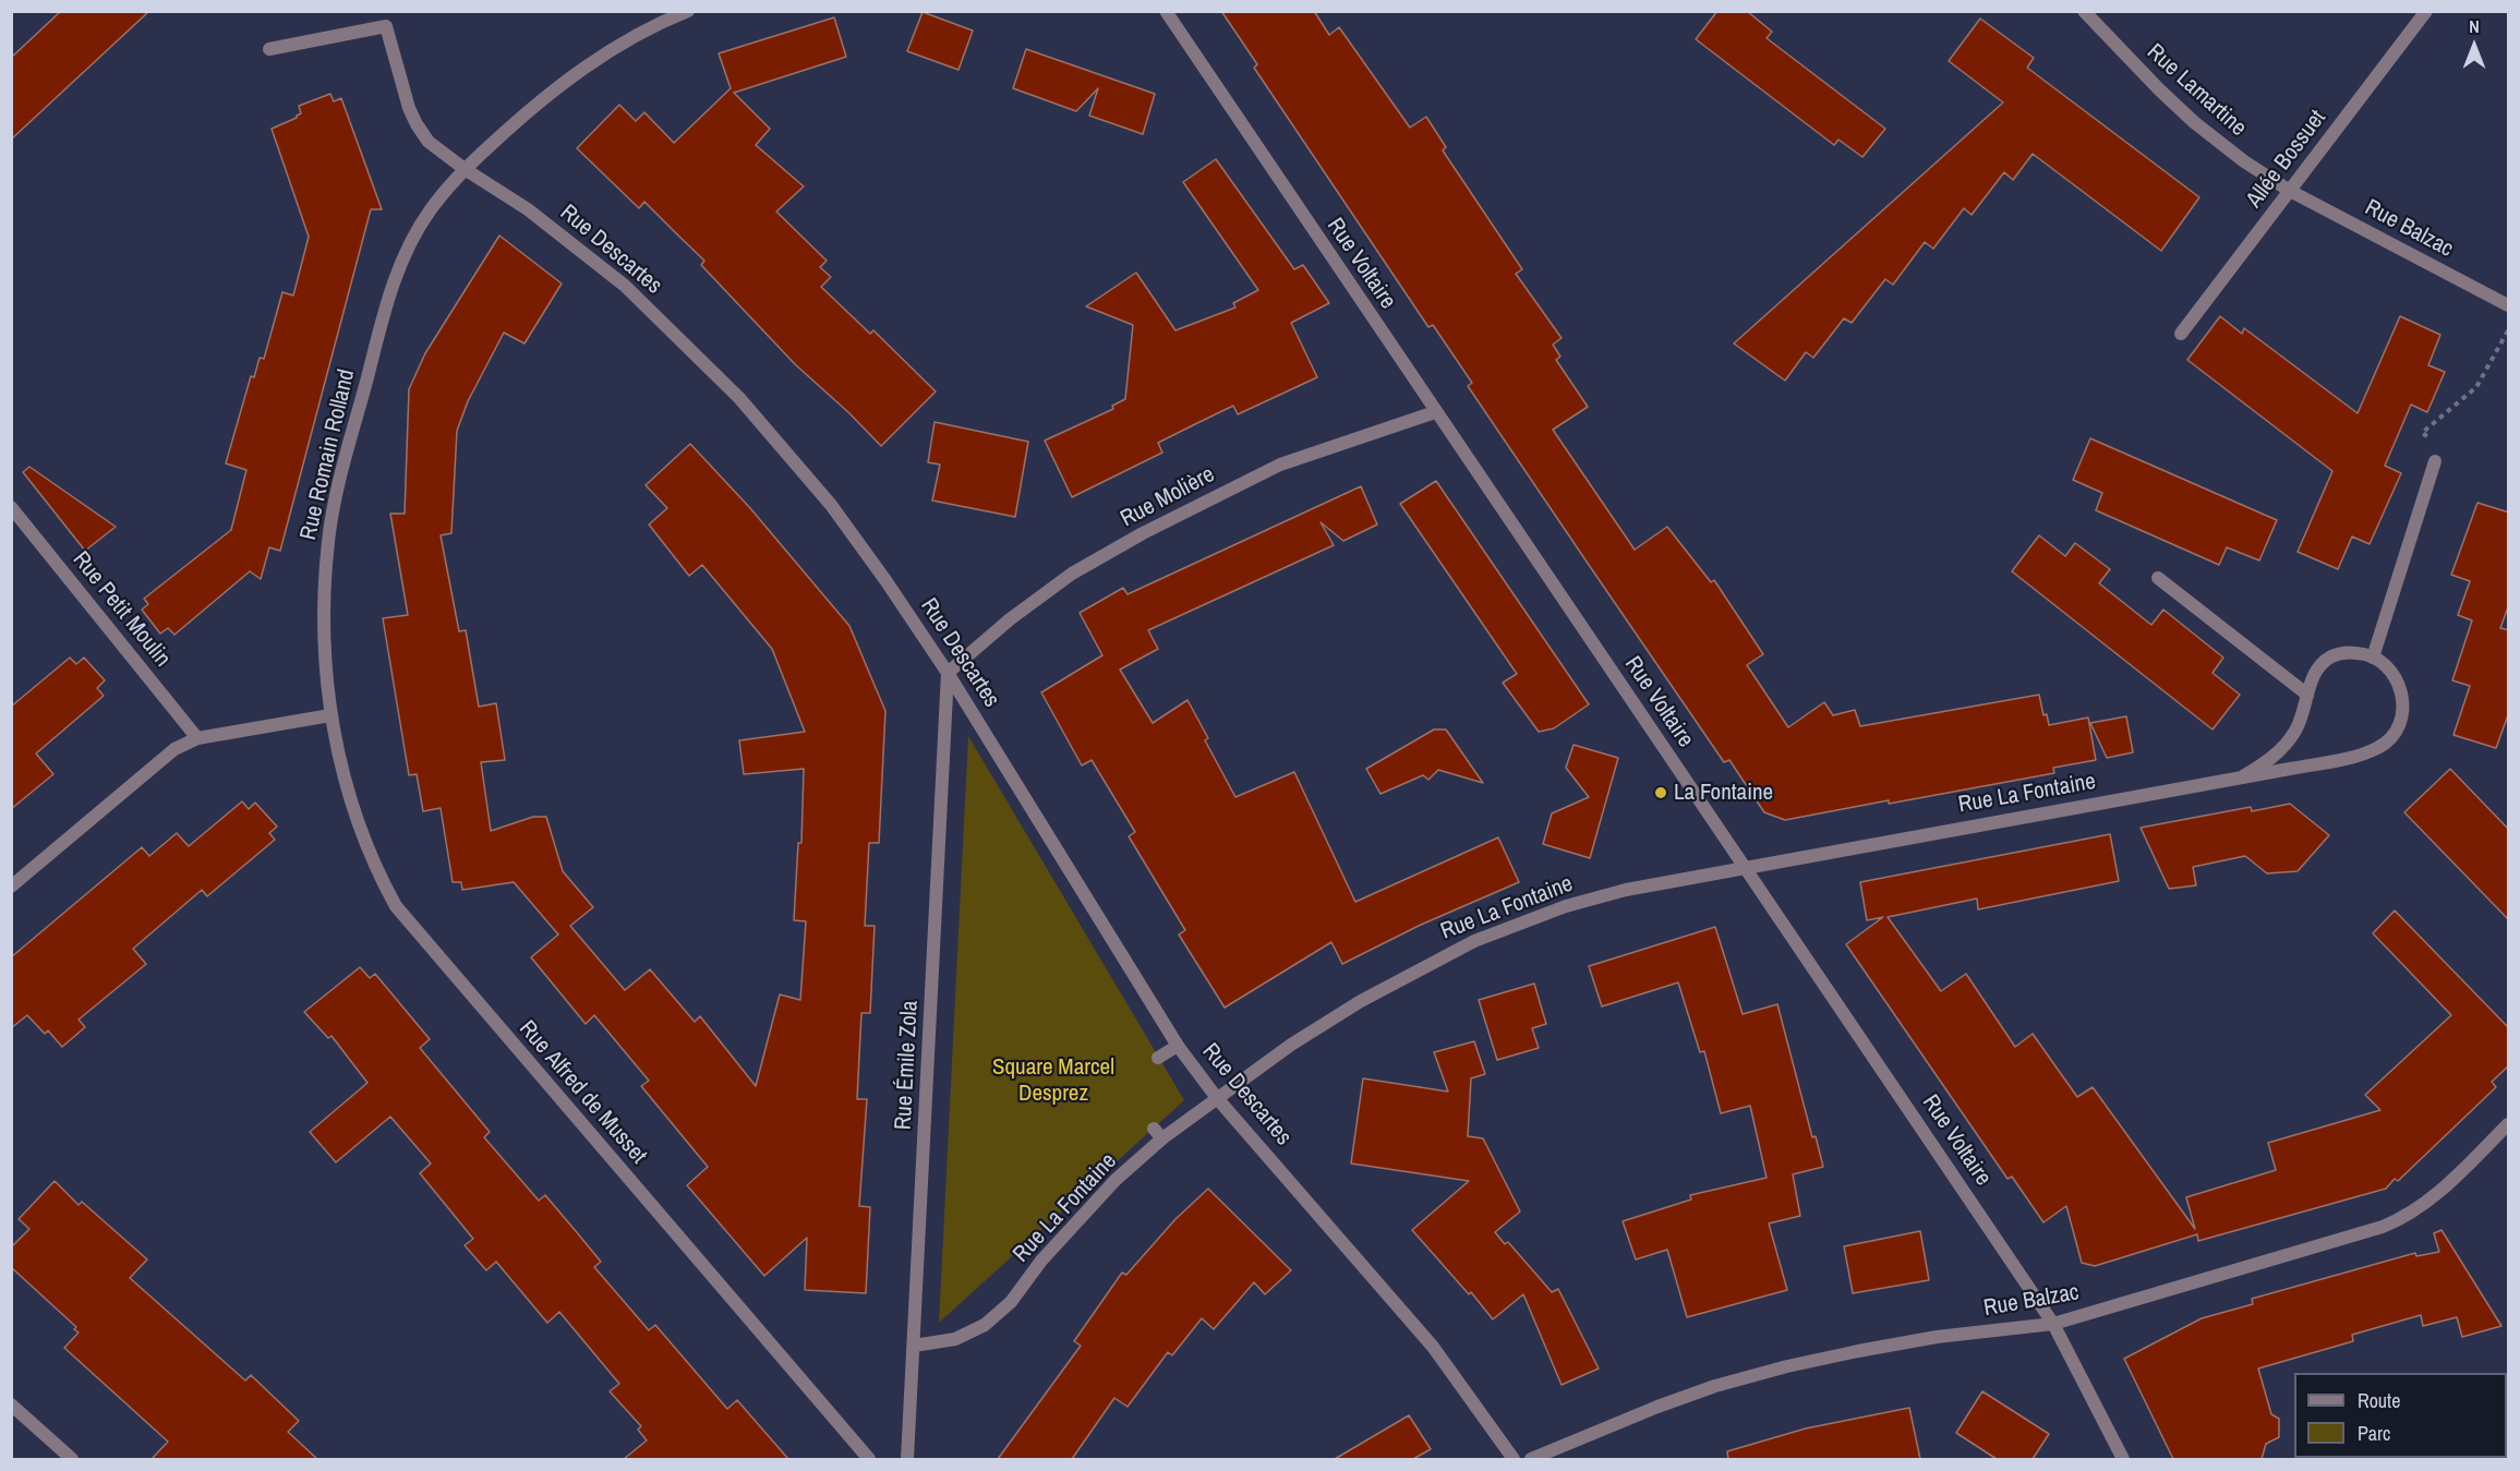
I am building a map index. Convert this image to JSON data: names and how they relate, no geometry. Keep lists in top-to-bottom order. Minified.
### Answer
{"streets":{"street":["Rue Lamartine","Allée Bossuet","Rue Balzac","Rue Descartes","Rue Voltaire","Rue Romain Rolland","Rue Molière","Rue Petit Moulin","Rue La Fontaine","Rue Émile Zola","Rue Alfred de Musset"]},"crossings":[["Rue Lamartine","Allée Bossuet"],["Rue Lamartine","Rue Balzac"],["Allée Bossuet","Rue Balzac"],["Rue Balzac","Rue Voltaire"],["Rue Descartes","Rue Romain Rolland"],["Rue Descartes","Rue Molière"],["Rue Descartes","Rue La Fontaine"],["Rue Descartes","Rue Émile Zola"],["Rue Voltaire","Rue Molière"],["Rue Voltaire","Rue La Fontaine"],["Rue Romain Rolland","Rue Alfred de Musset"],["Rue Molière","Rue Émile Zola"],["Rue La Fontaine","Rue Émile Zola"]],"parks":["Square Marcel Desprez"],"places":["La Fontaine"],"legend":["Route","Parc"],"north":"top"}
